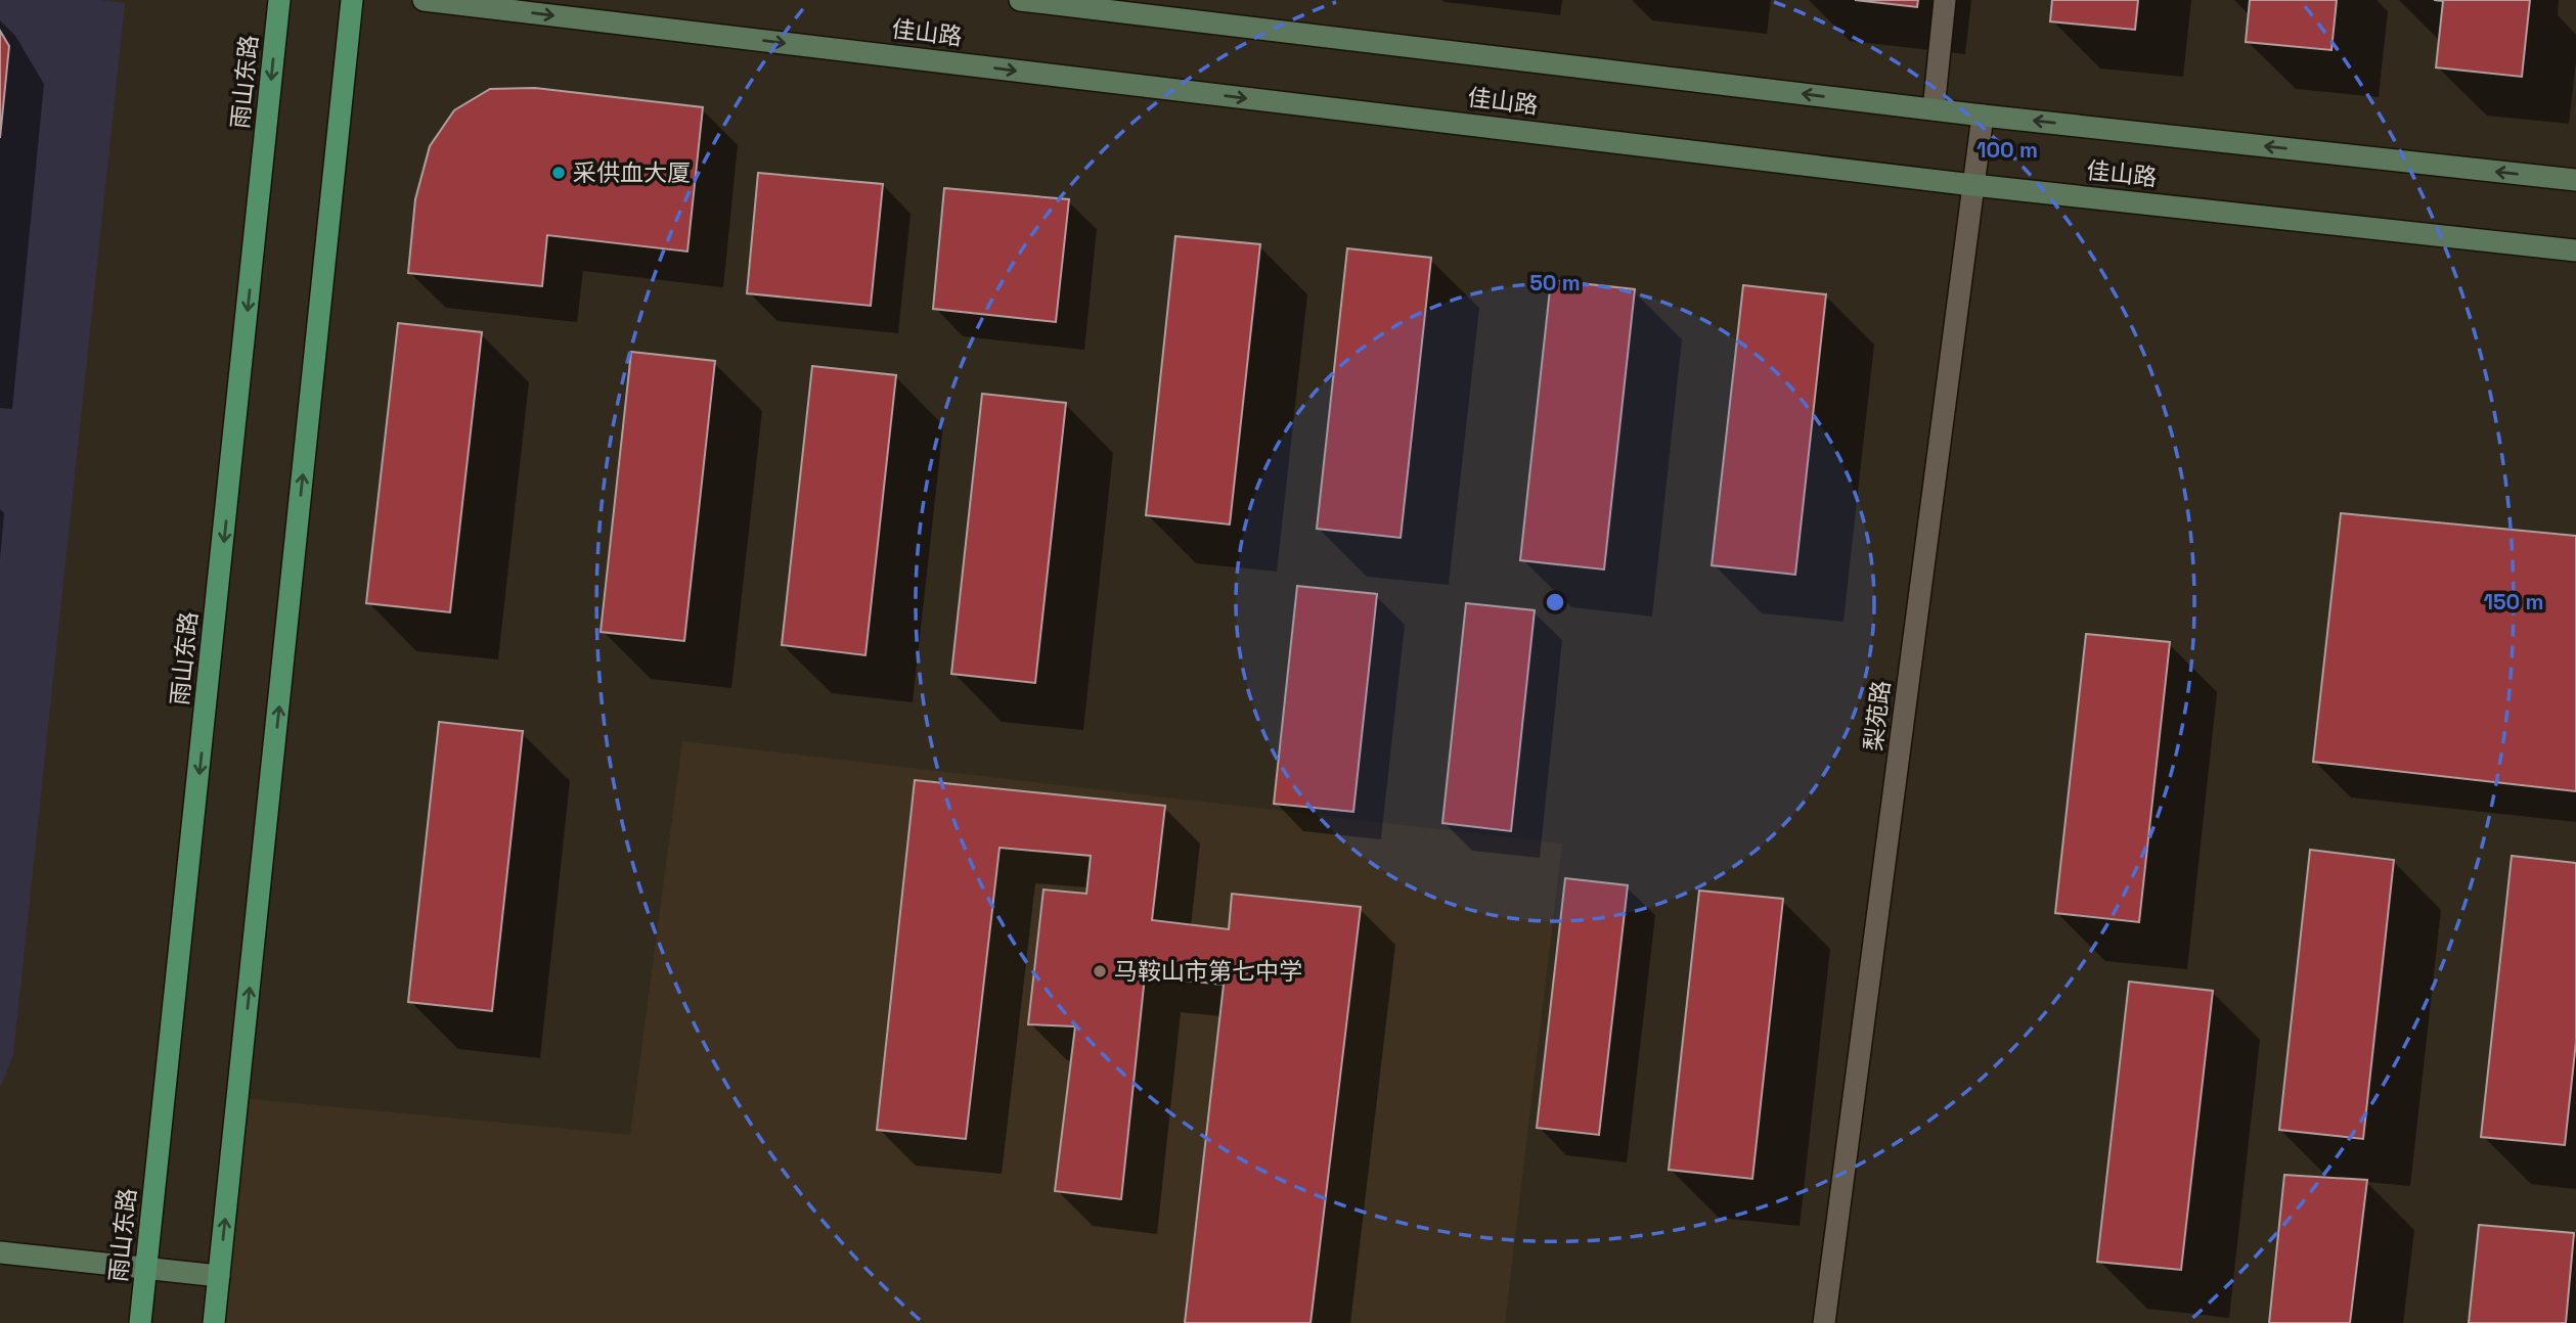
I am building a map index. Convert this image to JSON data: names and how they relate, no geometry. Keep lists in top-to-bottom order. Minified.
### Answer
{"streets":{"main road":["雨山东路"],"street":["佳山路","梨苑路"]},"crossings":[["佳山路","梨苑路"]],"places":["采供血大厦","马鞍山市第七中学"],"rings":["100 m","50 m","150 m"]}
